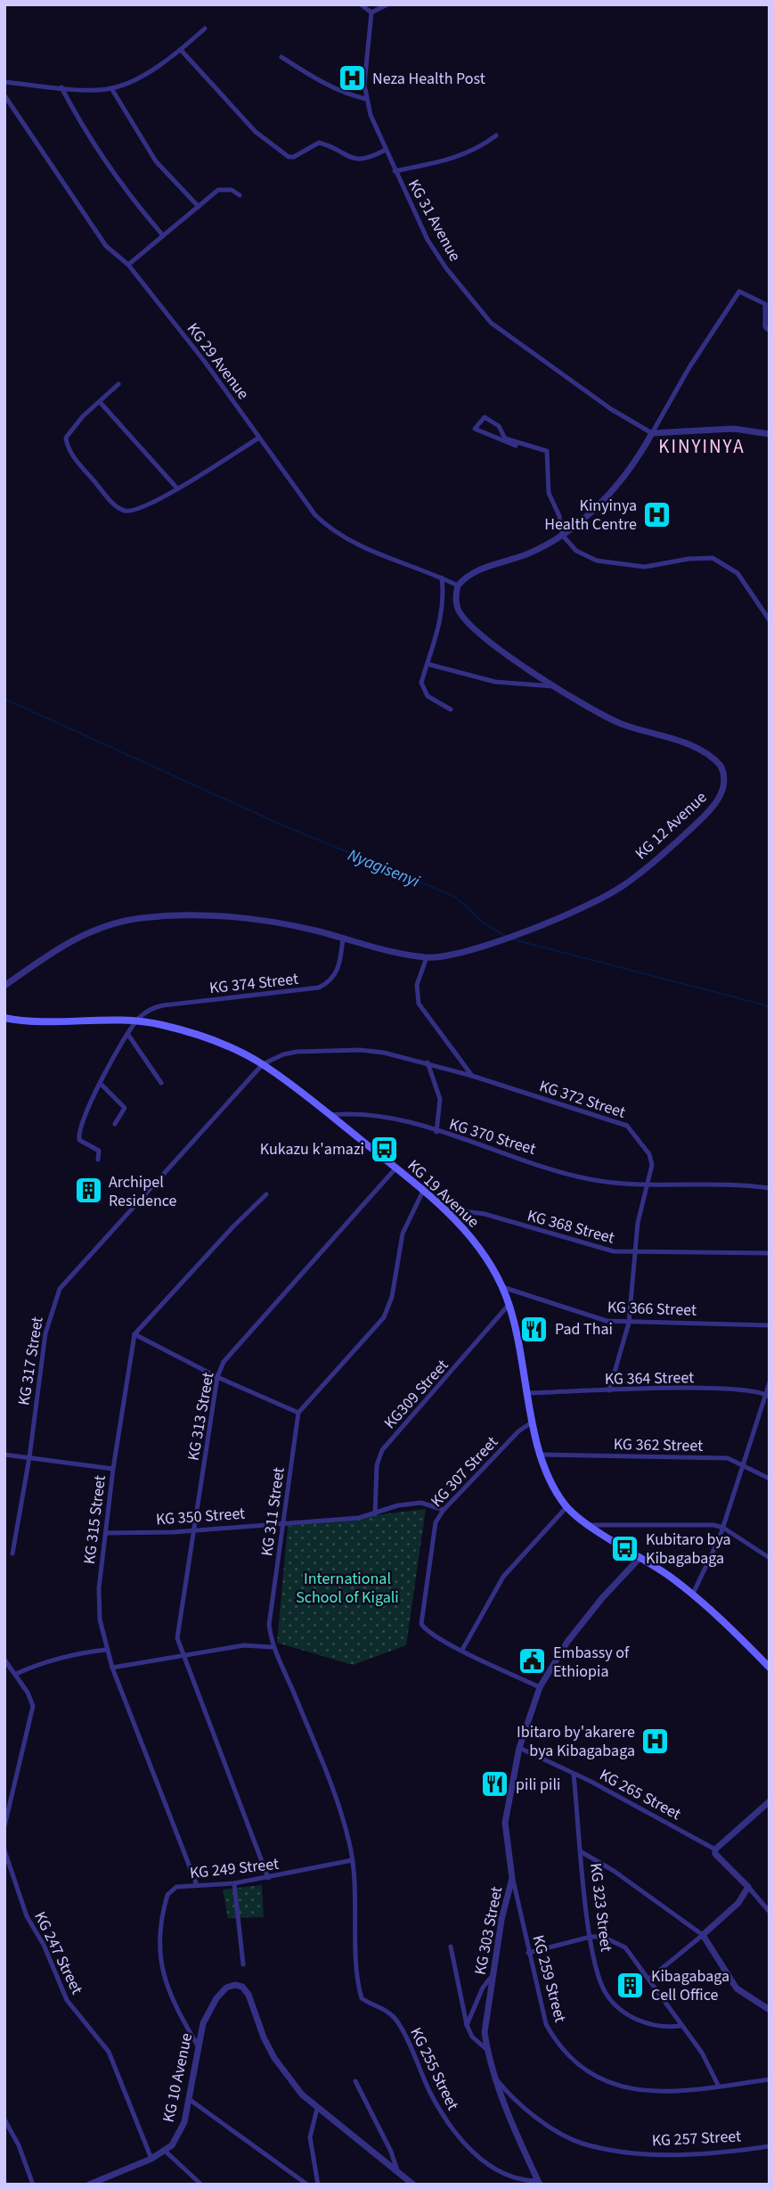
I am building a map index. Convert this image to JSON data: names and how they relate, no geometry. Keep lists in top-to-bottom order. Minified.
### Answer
{"streets":{"main road":["KG 19 Avenue"],"street":["KG 31 Avenue","KG 29 Avenue","KG 12 Avenue","KG 374 Street","KG 372 Street","KG 370 Street","KG 368 Street","KG 366 Street","KG 317 Street","KG 364 Street","KG309 Street","KG 313 Street","KG 362 Street","KG 307 Street","KG 311 Street","KG 350 Street","KG 315 Street","KG 265 Street","KG 249 Street","KG 323 Street","KG 303 Street","KG 247 Street","KG 259 Street","KG 255 Street","KG 10 Avenue","KG 257 Street"]},"crossings":[["KG 29 Avenue","KG 12 Avenue"],["KG 12 Avenue","KG 374 Street"],["KG 374 Street","KG 19 Avenue"],["KG 372 Street","KG 370 Street"],["KG 372 Street","KG 19 Avenue"],["KG 372 Street","KG 368 Street"],["KG 372 Street","KG 366 Street"],["KG 372 Street","KG 317 Street"],["KG 372 Street","KG 364 Street"],["KG 370 Street","KG 19 Avenue"],["KG 19 Avenue","KG 368 Street"],["KG 19 Avenue","KG 366 Street"],["KG 19 Avenue","KG 317 Street"],["KG 19 Avenue","KG 364 Street"],["KG 19 Avenue","KG309 Street"],["KG 19 Avenue","KG 313 Street"],["KG 19 Avenue","KG 362 Street"],["KG 19 Avenue","KG 307 Street"],["KG 19 Avenue","KG 303 Street"],["KG309 Street","KG 350 Street"],["KG 313 Street","KG 350 Street"],["KG 313 Street","KG 249 Street"],["KG 307 Street","KG 350 Street"],["KG 311 Street","KG 350 Street"],["KG 311 Street","KG 249 Street"],["KG 311 Street","KG 255 Street"],["KG 350 Street","KG 315 Street"],["KG 315 Street","KG 249 Street"],["KG 265 Street","KG 323 Street"],["KG 265 Street","KG 303 Street"],["KG 249 Street","KG 255 Street"],["KG 249 Street","KG 10 Avenue"],["KG 303 Street","KG 259 Street"],["KG 303 Street","KG 255 Street"],["KG 303 Street","KG 257 Street"],["KG 247 Street","KG 10 Avenue"]],"districts":["KINYINYA"],"water":["Nyagisenyi"],"parks":["International School of Kigali"],"places":{"hospital":["Neza Health Post","Kinyinya Health Centre","Ibitaro by'akarere bya Kibagabaga"],"bus stop":["Kukazu k'amazi","Kubitaro bya Kibagabaga"],"building":["Archipel Residence","Kibagabaga Cell Office"],"restaurant":["Pad Thai","pili pili"],"public building":["Embassy of Ethiopia"]}}
